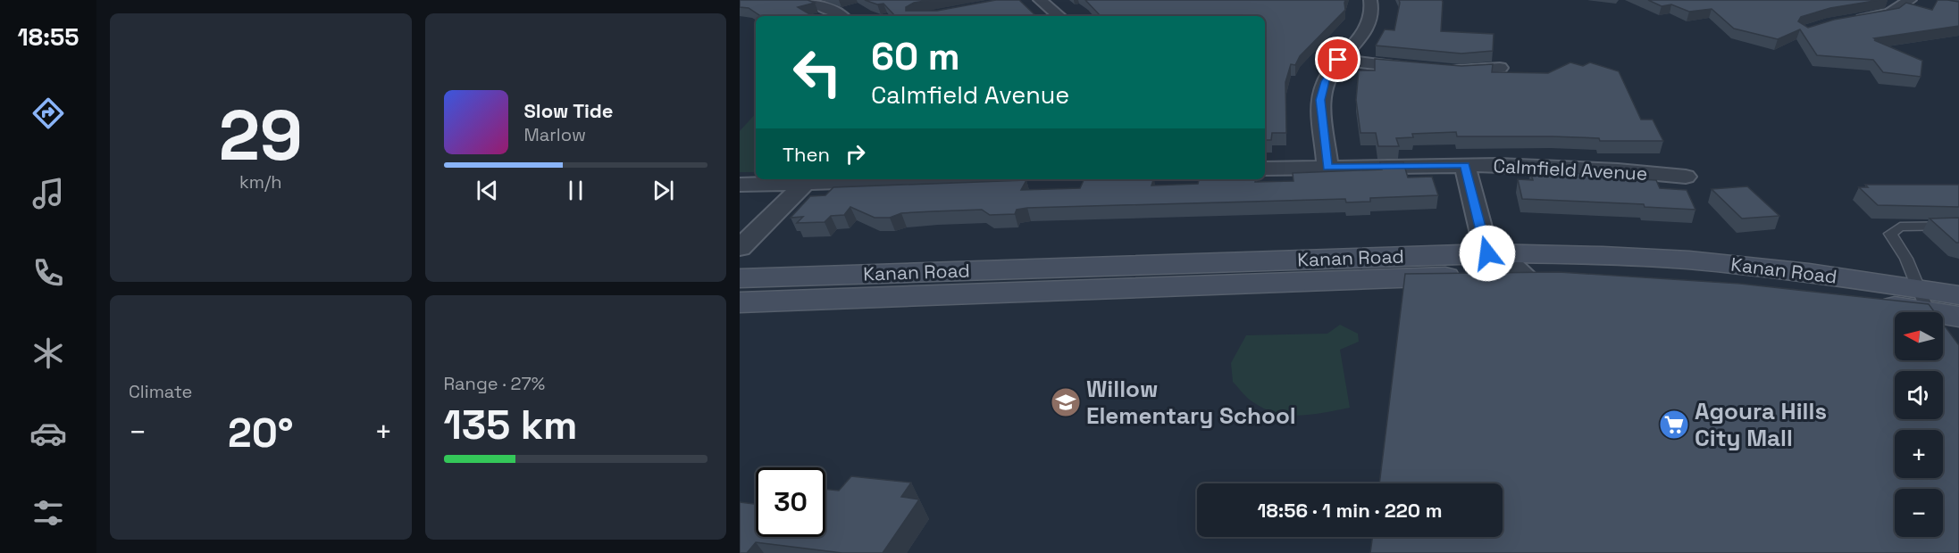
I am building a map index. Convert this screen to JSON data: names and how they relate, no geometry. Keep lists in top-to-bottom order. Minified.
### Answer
{"streets":{"main road":["Kanan Road"],"street":["Calmfield Avenue"]},"places":{"school or university":["Willow Elementary School"],"supermarket":["Agoura Hills City Mall"]},"north":"left","page":{"tabs":"18:55","tile":[["29","km/h"],"Climate",["Range · 27%","135 km"]],"turn":["60 m","Calmfield Avenue"],"song":["Slow Tide","Marlow"],"then":"Then","map_buttons":["+","−"],"heat":["−","20°","+"],"limit":"30","trip":"18:56 · 1 min · 220 m"}}
